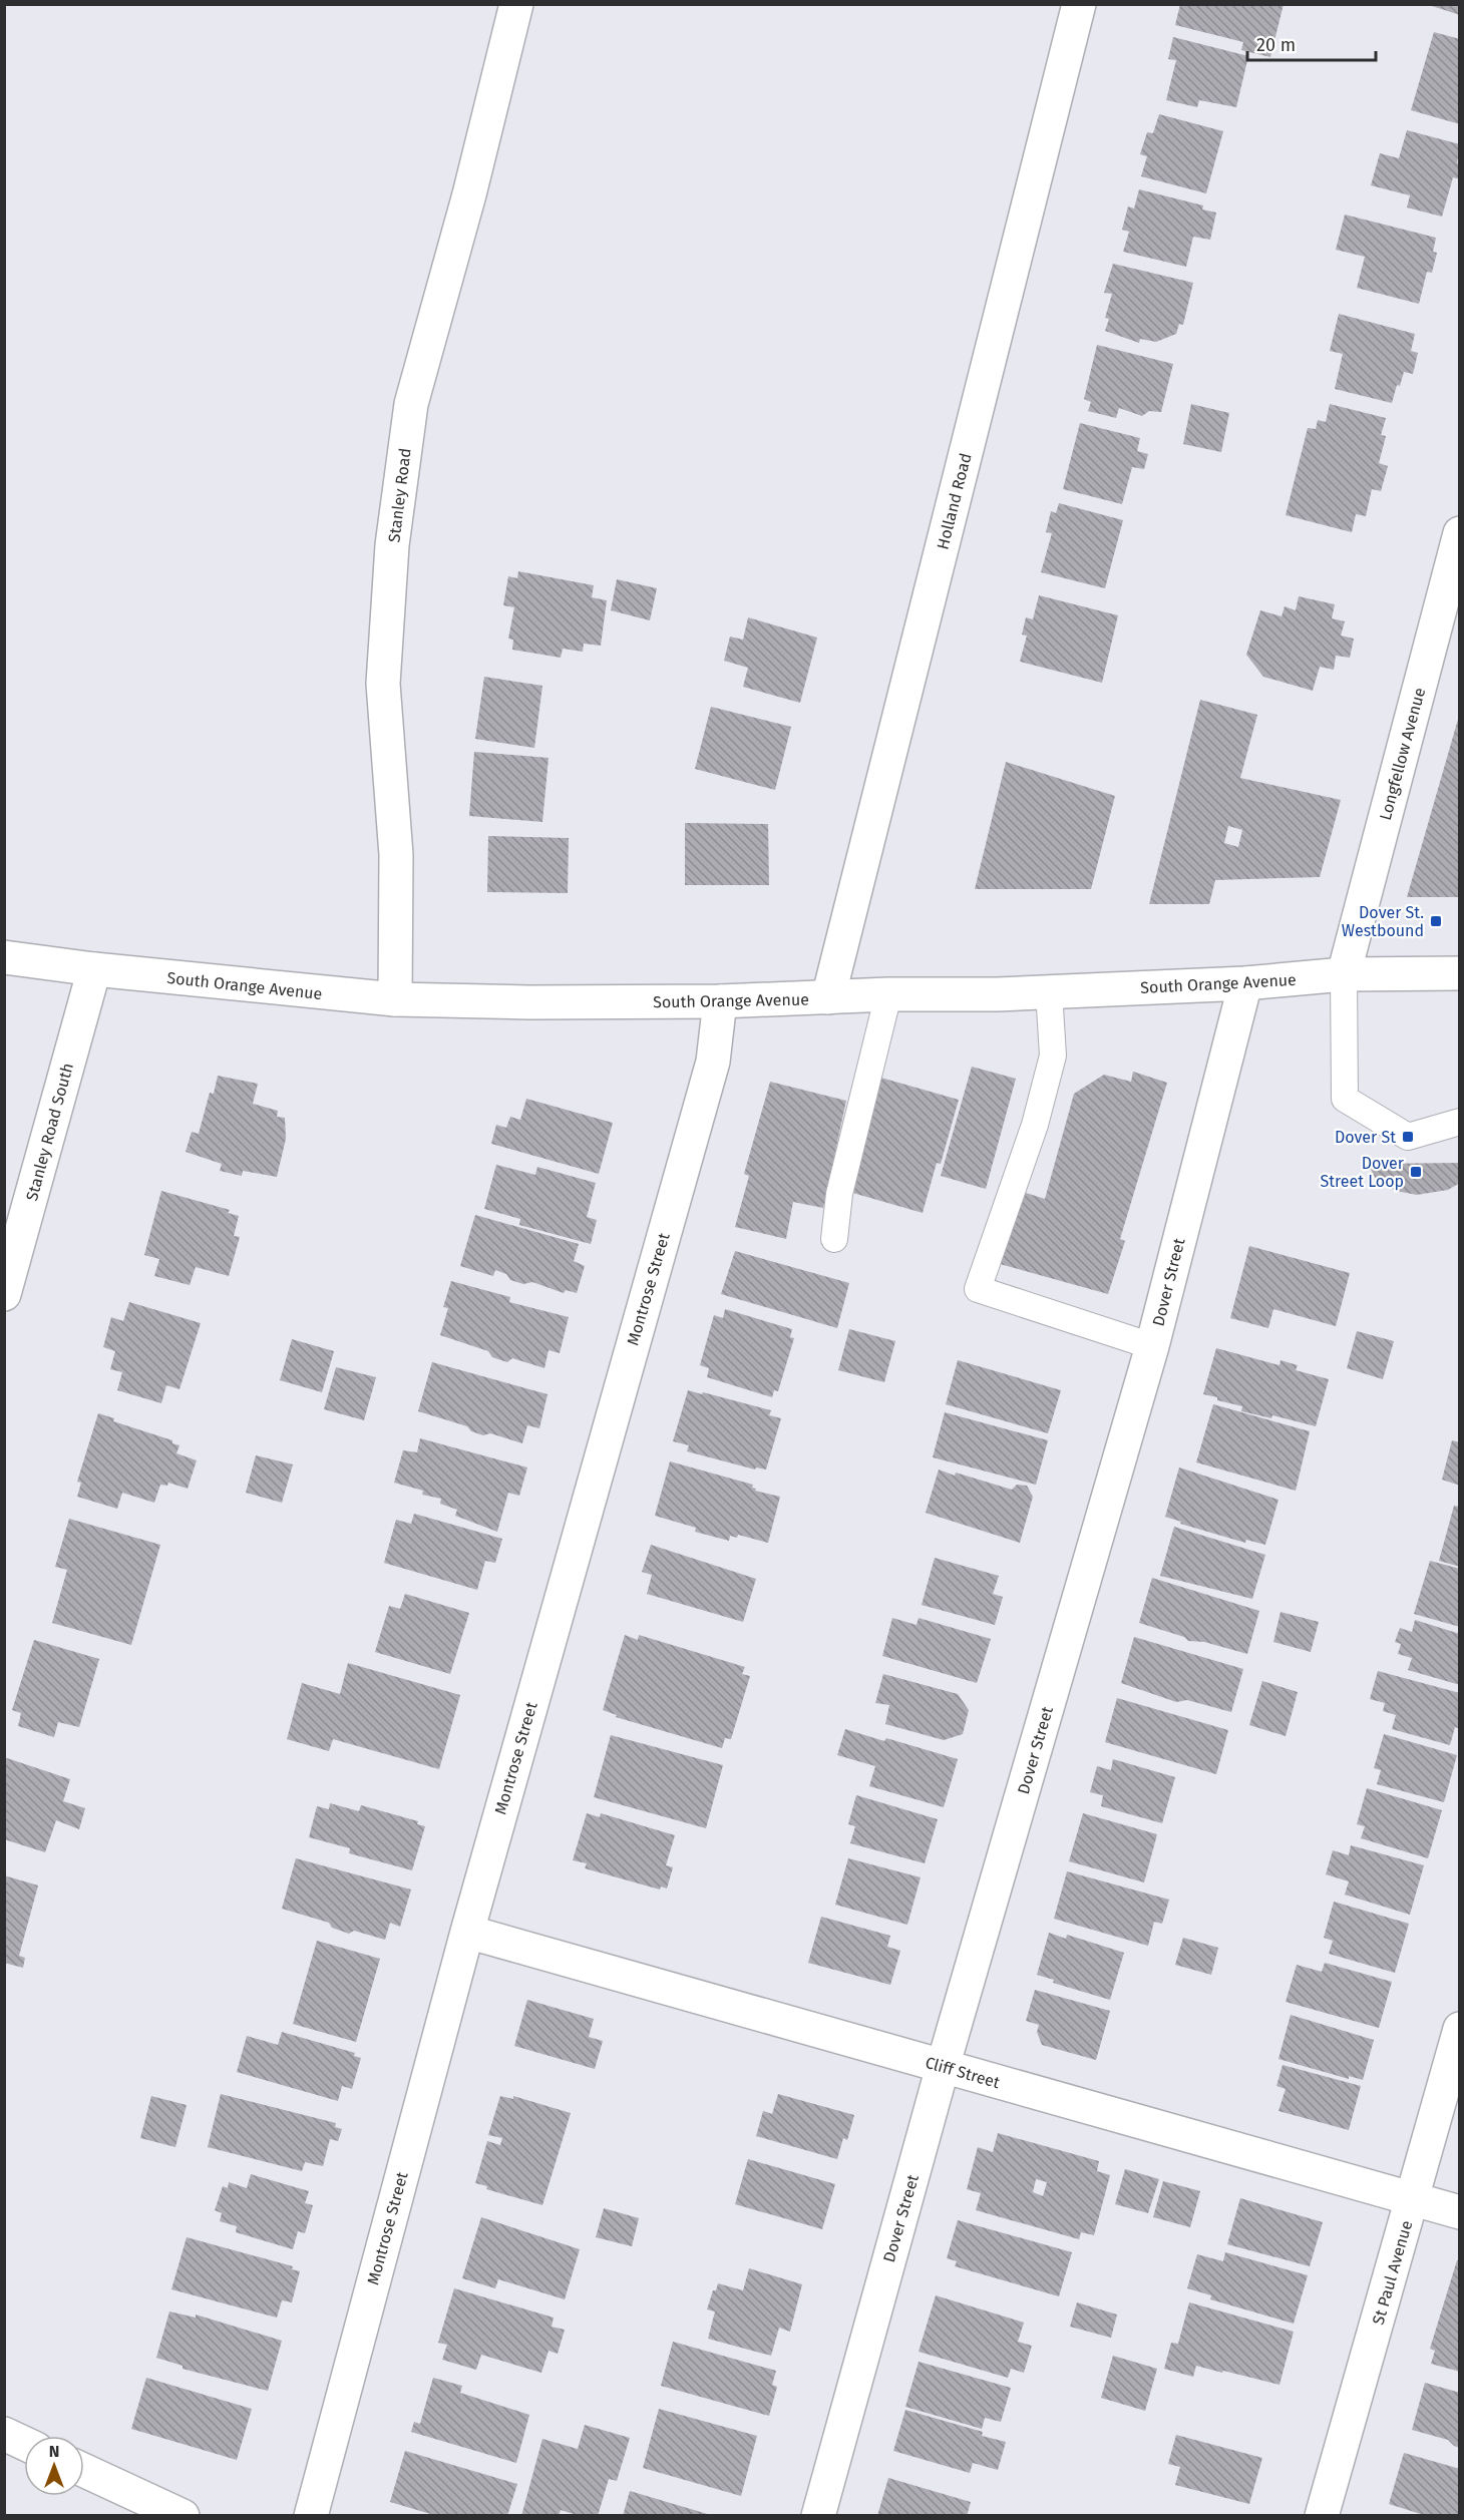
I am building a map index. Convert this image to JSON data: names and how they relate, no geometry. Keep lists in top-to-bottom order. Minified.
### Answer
{"streets":{"street":["Stanley Road","Holland Road","Longfellow Avenue","South Orange Avenue","Stanley Road South","Dover Street","Montrose Street","Cliff Street","St Paul Avenue"]},"crossings":[["Stanley Road","South Orange Avenue"],["Holland Road","South Orange Avenue"],["Longfellow Avenue","South Orange Avenue"],["South Orange Avenue","Stanley Road South"],["South Orange Avenue","Dover Street"],["South Orange Avenue","Montrose Street"],["Dover Street","Cliff Street"],["Montrose Street","Cliff Street"],["Cliff Street","St Paul Avenue"]],"places":{"transit":["Dover St. Westbound","Dover St","Dover Street Loop"]},"scale_bar":"20 m","north":"top"}
